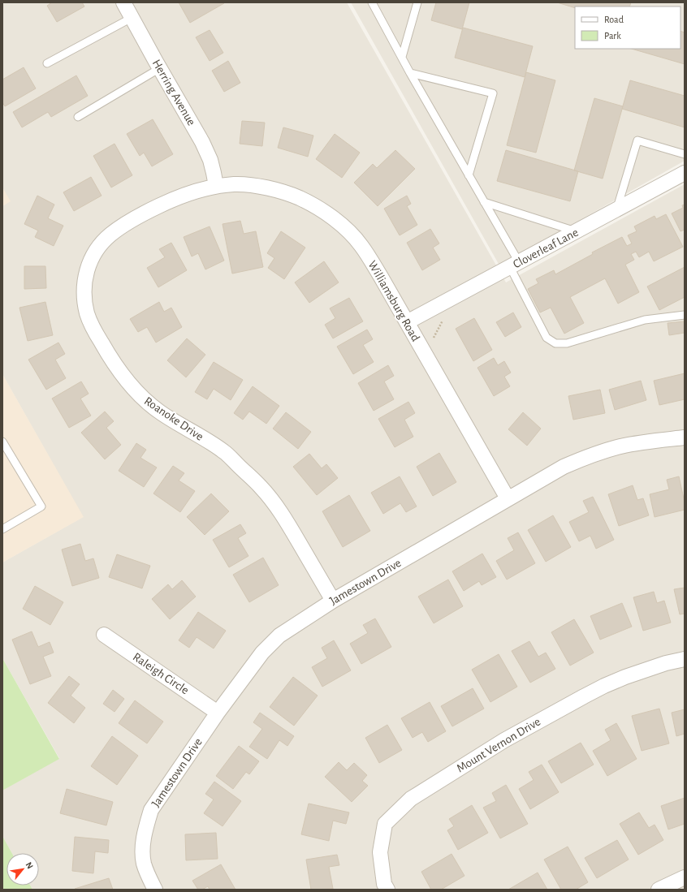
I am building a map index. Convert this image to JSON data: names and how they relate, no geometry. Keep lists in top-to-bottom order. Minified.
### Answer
{"streets":{"street":["Herring Avenue","Cloverleaf Lane","Williamsburg Road","Roanoke Drive","Jamestown Drive","Raleigh Circle","Mount Vernon Drive"]},"crossings":[["Herring Avenue","Williamsburg Road"],["Herring Avenue","Roanoke Drive"],["Cloverleaf Lane","Williamsburg Road"],["Williamsburg Road","Roanoke Drive"],["Williamsburg Road","Jamestown Drive"],["Roanoke Drive","Jamestown Drive"],["Jamestown Drive","Raleigh Circle"]],"legend":["Road","Park"],"north":"top right"}
